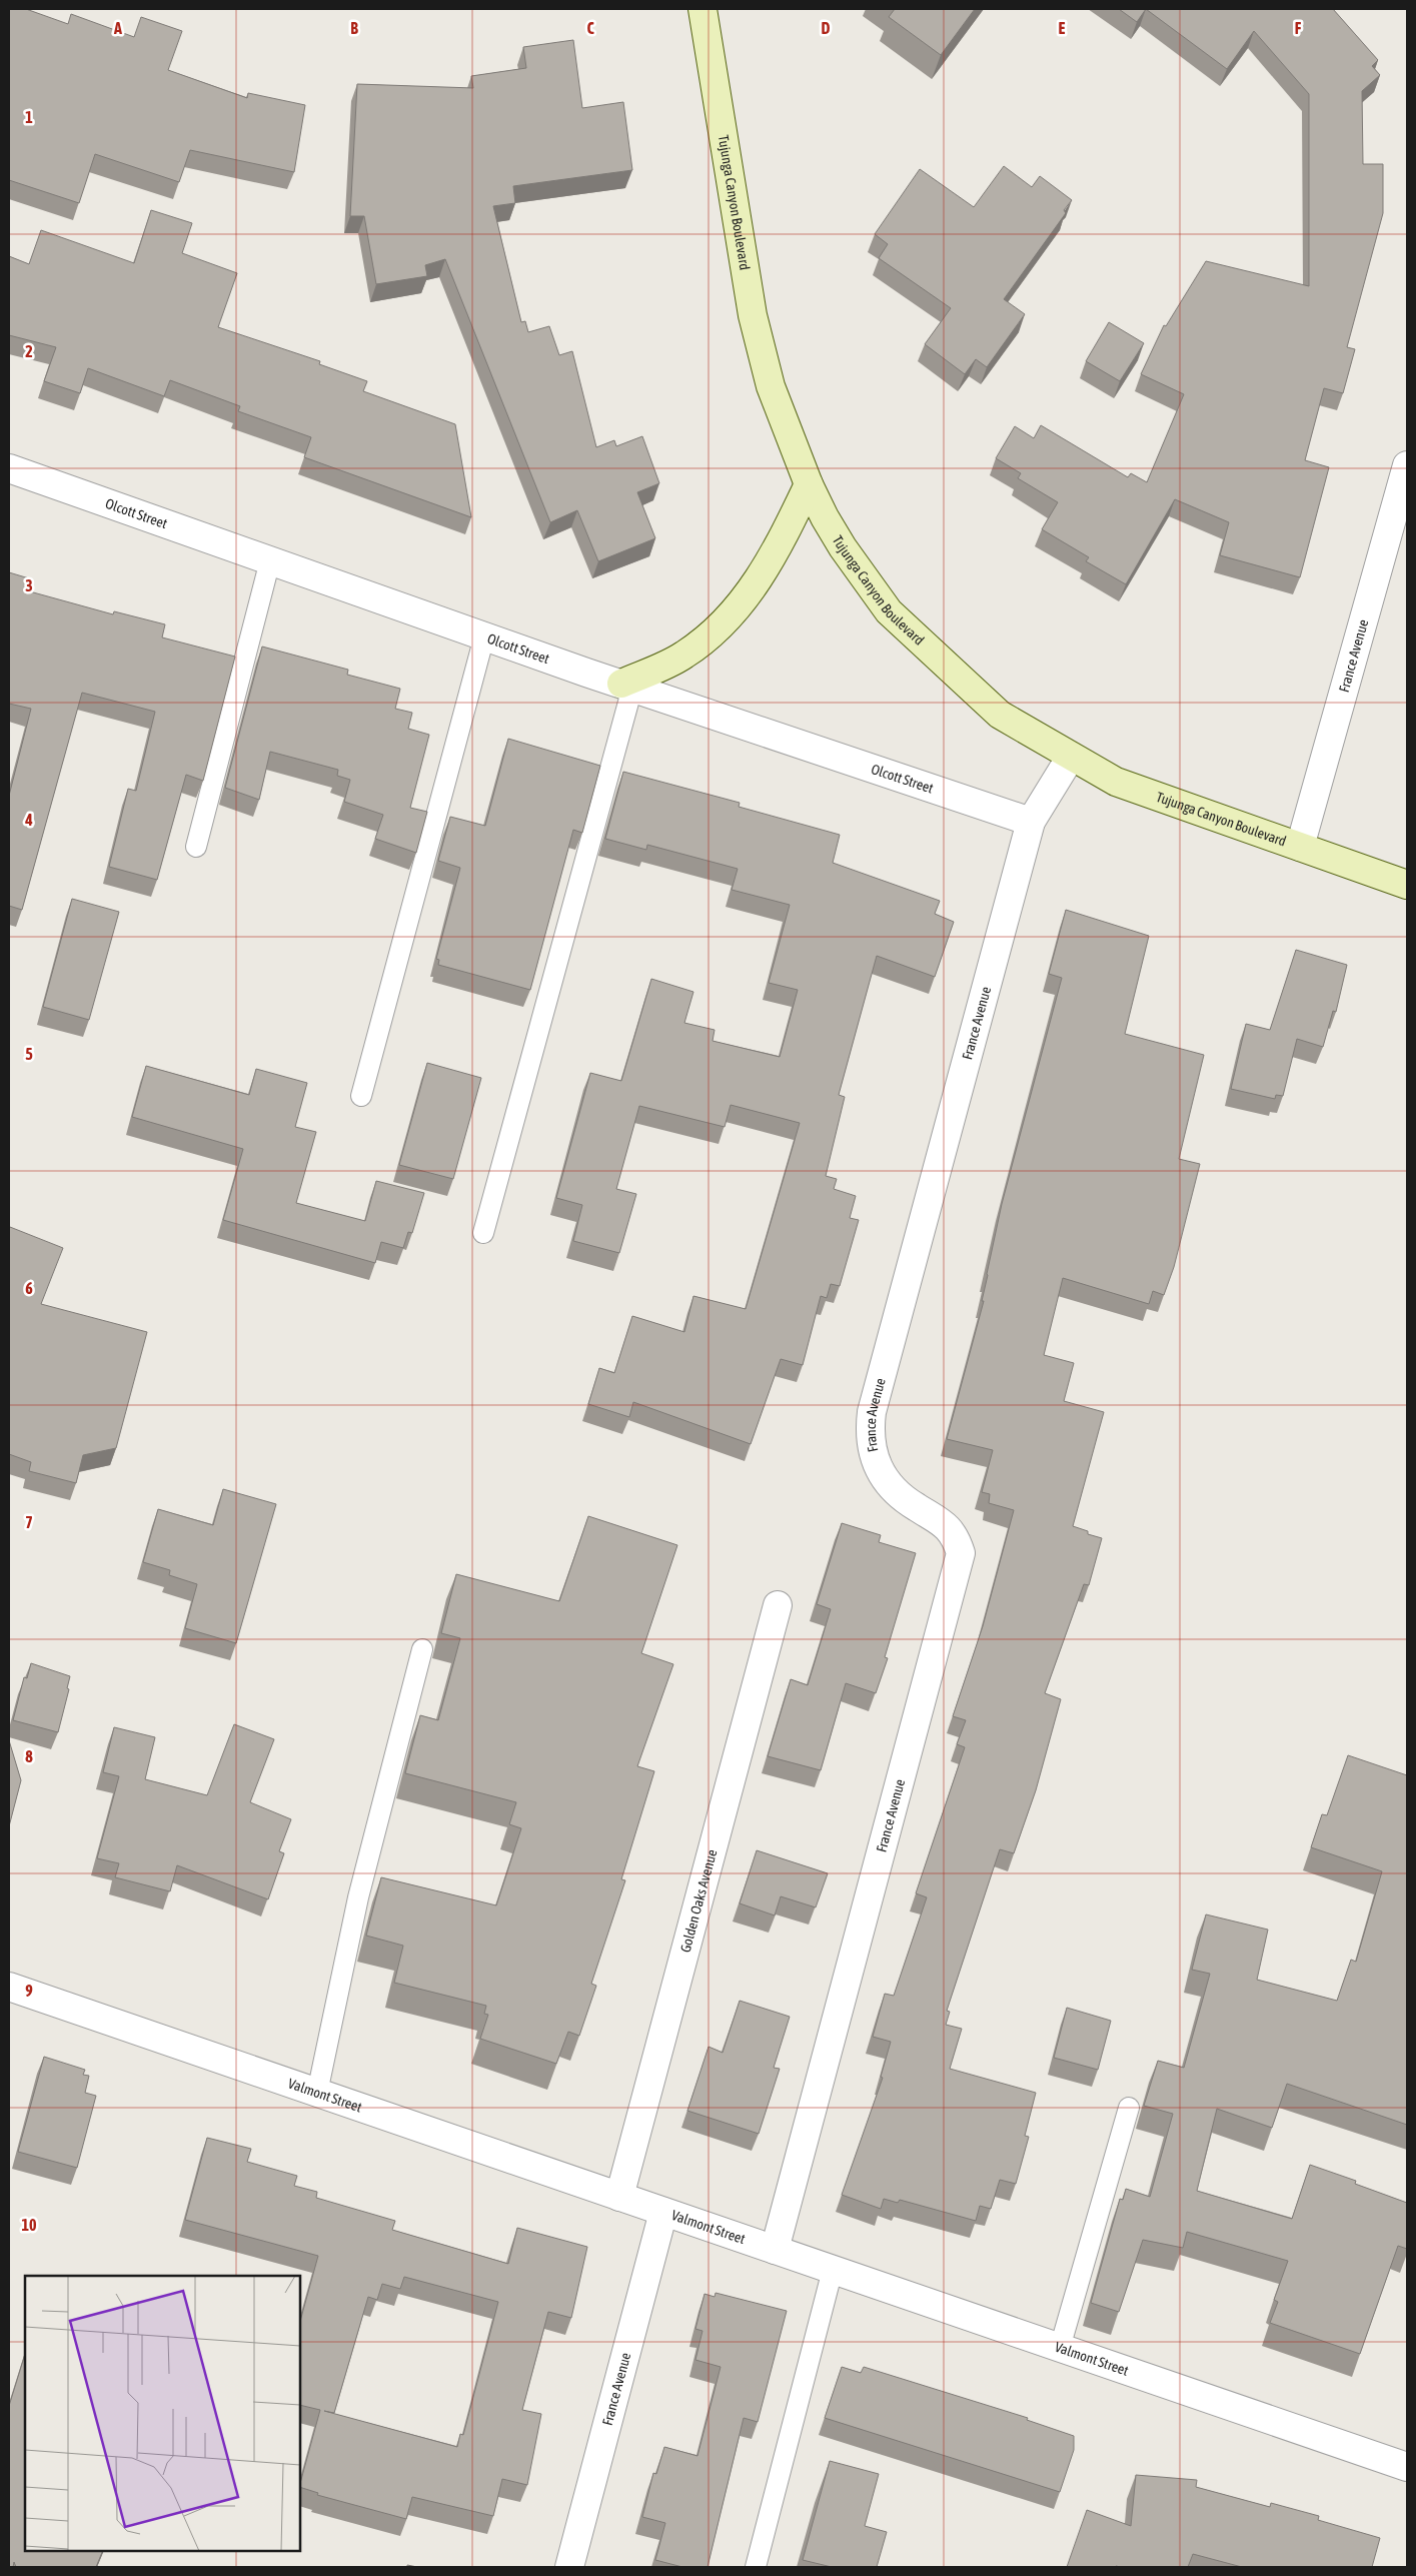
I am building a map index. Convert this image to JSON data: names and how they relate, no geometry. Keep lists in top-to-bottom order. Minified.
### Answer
{"streets":{"main road":["Tujunga Canyon Boulevard"],"street":["Olcott Street","France Avenue","Golden Oaks Avenue","Valmont Street"]},"crossings":[["Tujunga Canyon Boulevard","France Avenue"],["Olcott Street","France Avenue"],["France Avenue","Valmont Street"],["Golden Oaks Avenue","Valmont Street"]],"grid":{"columns":["A","B","C","D","E","F"],"rows":["1","2","3","4","5","6","7","8","9","10"]}}
